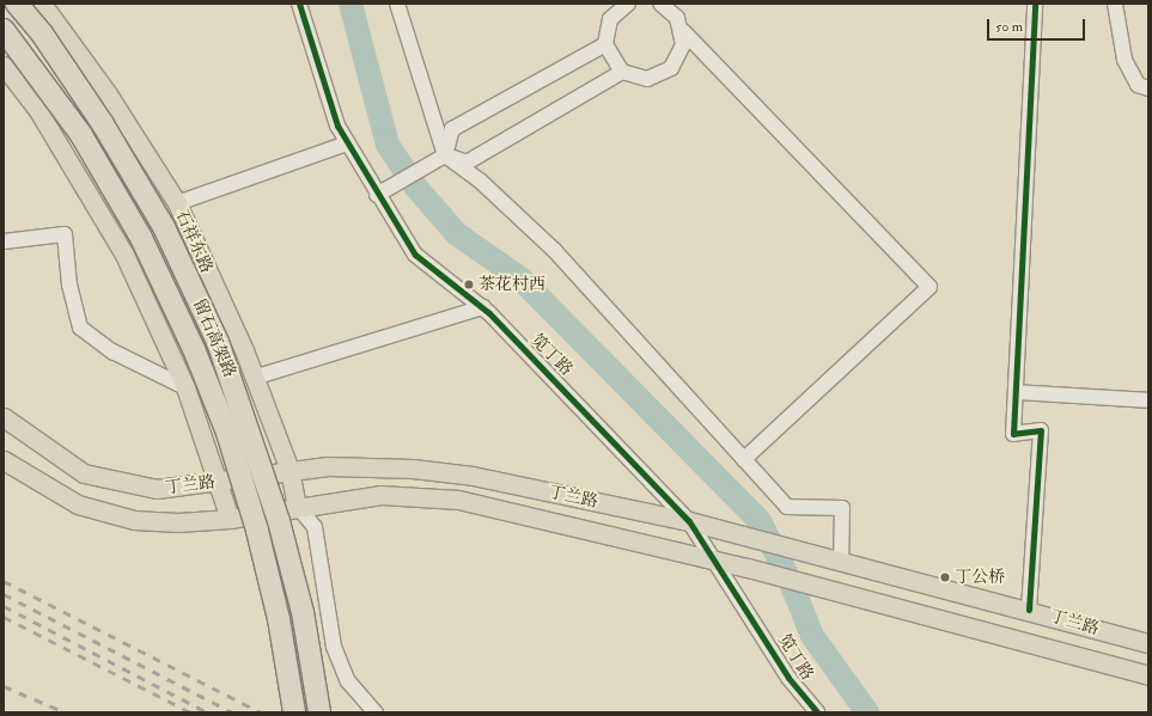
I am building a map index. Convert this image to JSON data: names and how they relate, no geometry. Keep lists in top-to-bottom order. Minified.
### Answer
{"streets":{"highway":["留石高架路"],"main road":["石祥东路","丁兰路"],"street":["笕丁路"]},"crossings":[["石祥东路","丁兰路"],["笕丁路","丁兰路"]],"places":["茶花村西","丁公桥"],"scale_bar":"50 m"}
